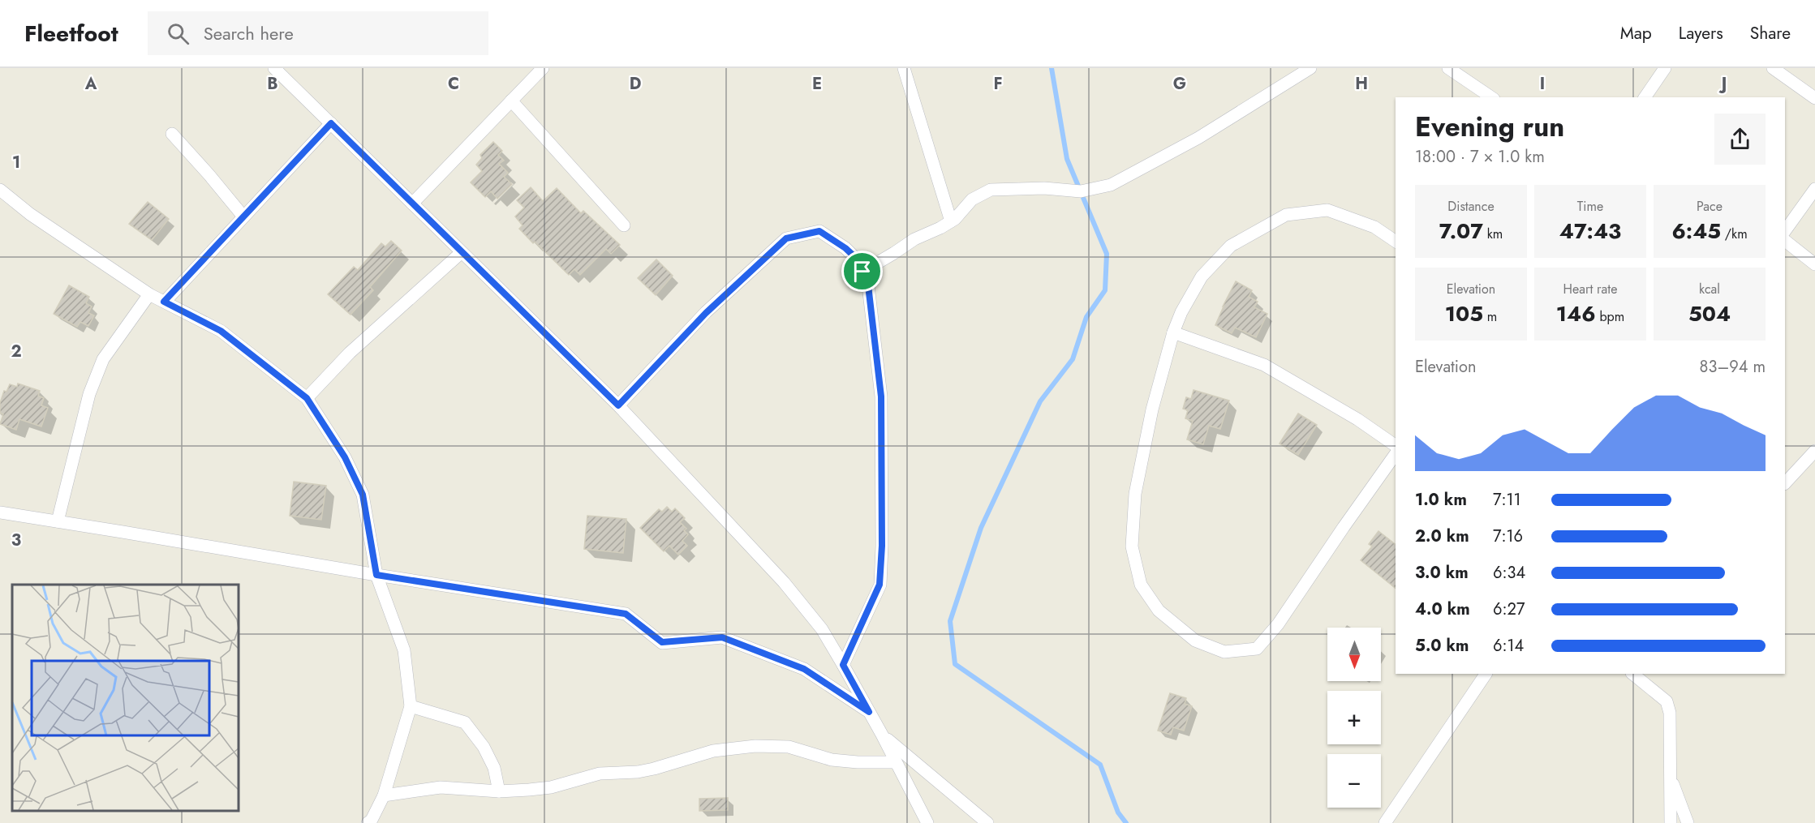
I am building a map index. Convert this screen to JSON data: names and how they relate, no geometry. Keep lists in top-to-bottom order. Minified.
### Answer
{"north":"bottom","page":{"header":"Fleetfoot","search":"Search here","nav":["Map","Layers","Share"],"heading":["Evening run","18:00 · 7 × 1.0 km"],"stats":[["Distance","7.07 km"],["Time","47:43"],["Pace","6:45 /km"],["Elevation","105 m"],["Heart rate","146 bpm"],["kcal","504"]],"chart":["Elevation","83–94 m"],"list":[{"name":"1.0 km","note":"7:11"},{"name":"2.0 km","note":"7:16"},{"name":"3.0 km","note":"6:34"},{"name":"4.0 km","note":"6:27"},{"name":"5.0 km","note":"6:14"}],"map_buttons":["+","−"]},"grid":{"columns":["A","B","C","D","E","F","G","H","I","J"],"rows":["1","2","3"]}}
